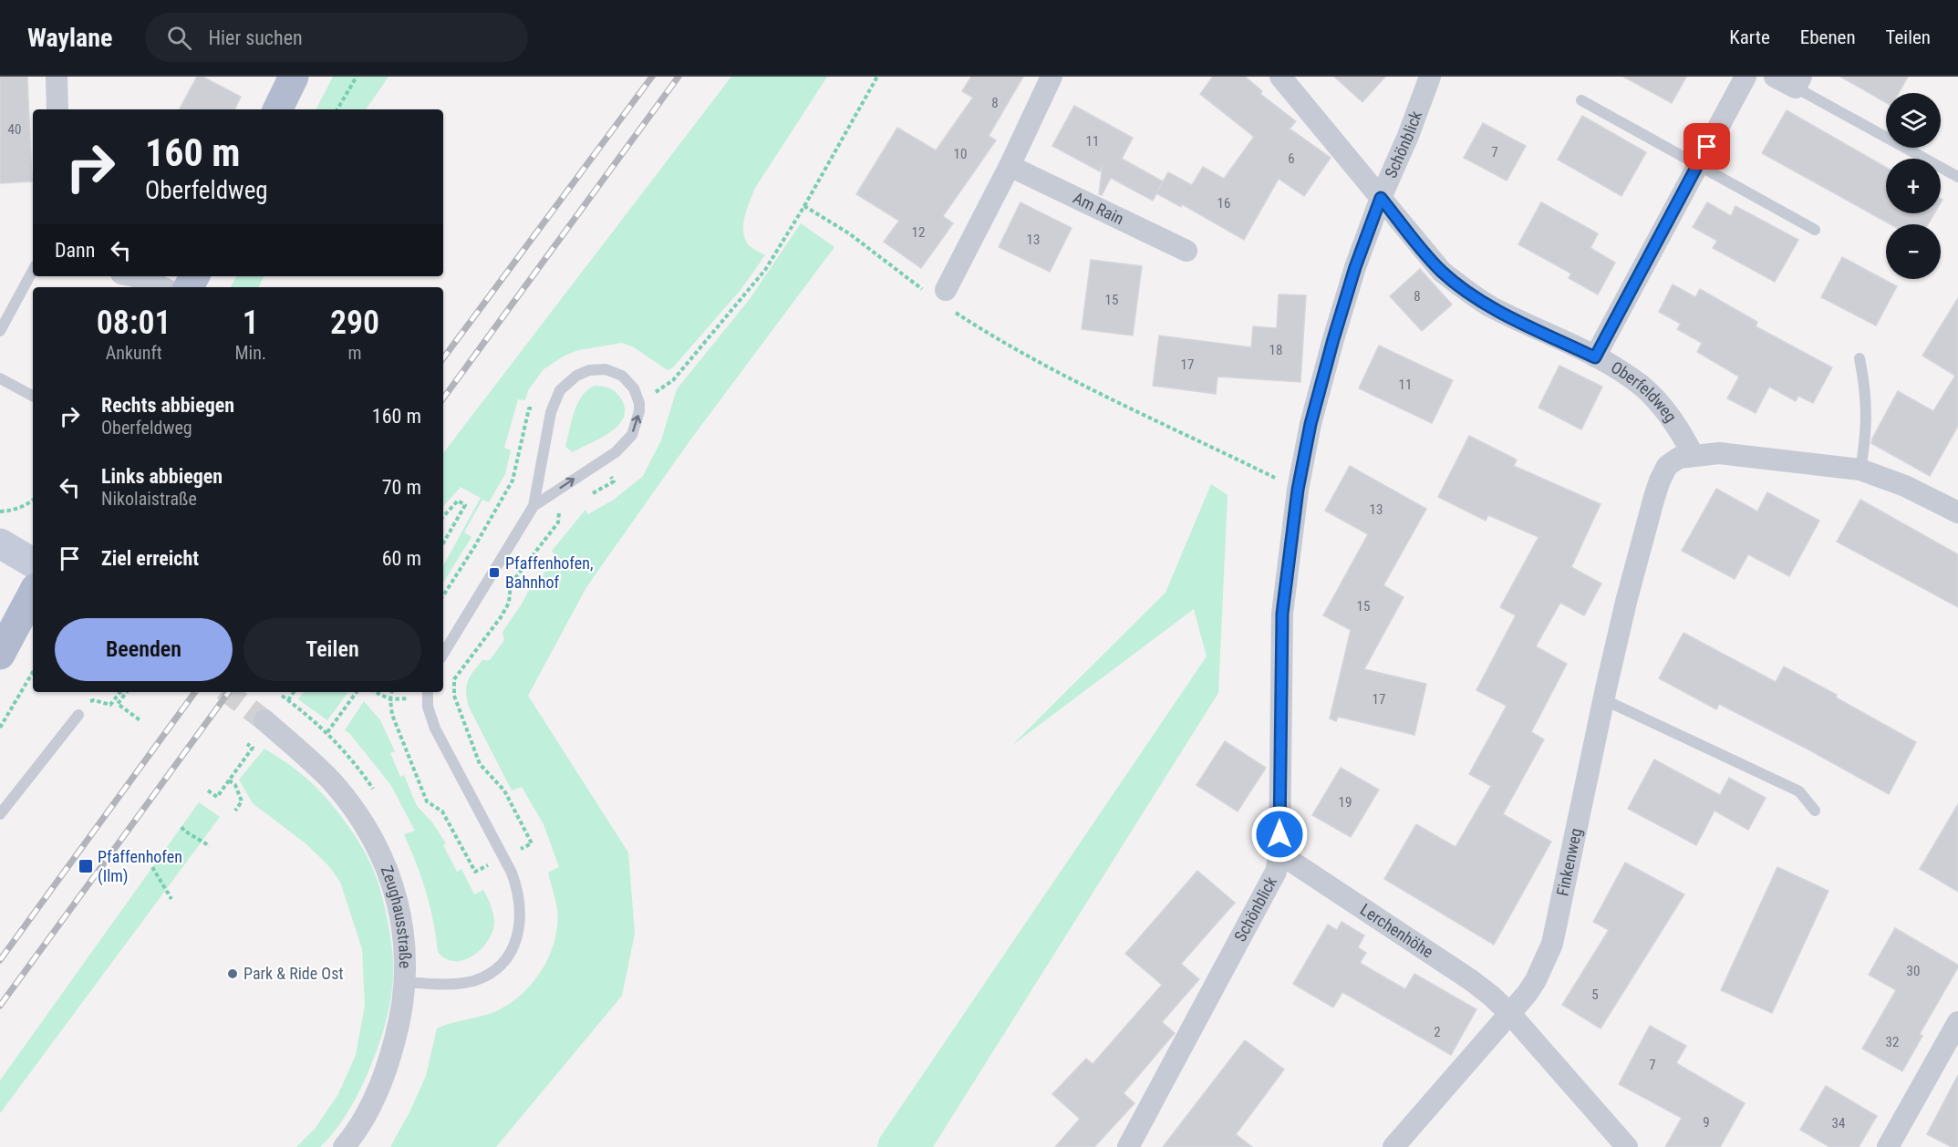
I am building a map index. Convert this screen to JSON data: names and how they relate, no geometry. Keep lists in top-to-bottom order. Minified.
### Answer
{"streets":{"street":["Schönblick","Am Rain","Oberfeldweg","Finkenweg","Zeughausstraße","Lerchenhöhe"]},"crossings":[["Schönblick","Oberfeldweg"],["Schönblick","Lerchenhöhe"],["Oberfeldweg","Finkenweg"],["Finkenweg","Lerchenhöhe"]],"places":{"transit":["Pfaffenhofen, Bahnhof","Pfaffenhofen (Ilm)"],"other":["Park & Ride Ost"]},"house_numbers":["8","40","11","7","10","6","16","12","13","8","15","18","17","11","13","15","17","19","30","5","2","32","7","9","34"],"page":{"header":"Waylane","search":"Hier suchen","nav":["Karte","Ebenen","Teilen"],"map_buttons":["+","−"],"turn":["160 m","Oberfeldweg"],"then":"Dann","eta":["08:01","Ankunft","1","Min.","290","m"],"list":[{"name":"Rechts abbiegen","note":"Oberfeldweg","value":"160 m"},{"name":"Links abbiegen","note":"Nikolaistraße","value":"70 m"},{"name":"Ziel erreicht","value":"60 m"}],"buttons":["Beenden","Teilen"]}}
